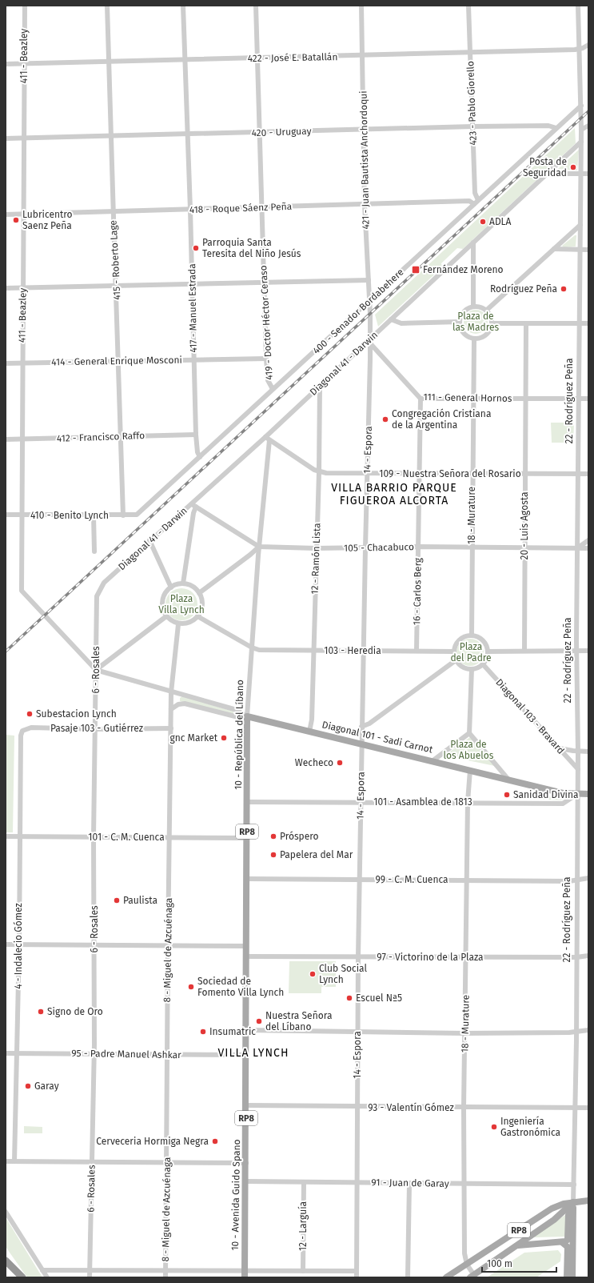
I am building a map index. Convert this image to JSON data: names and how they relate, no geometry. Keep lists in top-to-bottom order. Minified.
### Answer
{"streets":{"main road":["22 - Rodríguez Peña","10 - República del Líbano","Diagonal 101 - Sadi Carnot","RP8","10 - Avenida Guido Spano"],"street":["411 - Beazley","422 - José E. Batallán","423 - Pablo Giorello","420 - Uruguay","421 - Juan Bautista Anchordoqui","418 - Roque Sáenz Peña","415 - Roberto Lage","417 - Manuel Estrada","400 - Senador Bordabehere","419 - Doctor Héctor Ceraso","414 - General Enrique Mosconi","Diagonal 41 - Darwin","111 - General Hornos","412 - Francisco Raffo","14 - Espora","109 - Nuestra Señora del Rosario","410 - Benito Lynch","18 - Murature","20 - Luis Agosta","105 - Chacabuco","12 - Ramón Lista","16 - Carlos Berg","103 - Heredia","6 - Rosales","Diagonal 103 - Bravard","Pasaje 103 - Gutiérrez","101 - Asamblea de 1813","101 - C. M. Cuenca","99 - C. M. Cuenca","4 - Indalecio Gómez","8 - Miguel de Azcuénaga","97 - Victorino de la Plaza","95 - Padre Manuel Ashkar","93 - Valentín Gómez","91 - Juan de Garay","12 - Larguía"]},"crossings":[["411 - Beazley","422 - José E. Batallán"],["411 - Beazley","420 - Uruguay"],["411 - Beazley","418 - Roque Sáenz Peña"],["411 - Beazley","414 - General Enrique Mosconi"],["411 - Beazley","412 - Francisco Raffo"],["411 - Beazley","410 - Benito Lynch"],["411 - Beazley","6 - Rosales"],["411 - Beazley","Diagonal 101 - Sadi Carnot"],["422 - José E. Batallán","423 - Pablo Giorello"],["422 - José E. Batallán","421 - Juan Bautista Anchordoqui"],["422 - José E. Batallán","415 - Roberto Lage"],["422 - José E. Batallán","417 - Manuel Estrada"],["422 - José E. Batallán","419 - Doctor Héctor Ceraso"],["422 - José E. Batallán","22 - Rodríguez Peña"],["423 - Pablo Giorello","420 - Uruguay"],["423 - Pablo Giorello","400 - Senador Bordabehere"],["420 - Uruguay","421 - Juan Bautista Anchordoqui"],["420 - Uruguay","415 - Roberto Lage"],["420 - Uruguay","417 - Manuel Estrada"],["420 - Uruguay","400 - Senador Bordabehere"],["420 - Uruguay","419 - Doctor Héctor Ceraso"],["421 - Juan Bautista Anchordoqui","418 - Roque Sáenz Peña"],["421 - Juan Bautista Anchordoqui","400 - Senador Bordabehere"],["421 - Juan Bautista Anchordoqui","14 - Espora"],["418 - Roque Sáenz Peña","415 - Roberto Lage"],["418 - Roque Sáenz Peña","417 - Manuel Estrada"],["418 - Roque Sáenz Peña","400 - Senador Bordabehere"],["418 - Roque Sáenz Peña","419 - Doctor Héctor Ceraso"],["415 - Roberto Lage","414 - General Enrique Mosconi"],["415 - Roberto Lage","412 - Francisco Raffo"],["415 - Roberto Lage","410 - Benito Lynch"],["417 - Manuel Estrada","400 - Senador Bordabehere"],["417 - Manuel Estrada","414 - General Enrique Mosconi"],["417 - Manuel Estrada","412 - Francisco Raffo"],["400 - Senador Bordabehere","419 - Doctor Héctor Ceraso"],["400 - Senador Bordabehere","22 - Rodríguez Peña"],["400 - Senador Bordabehere","410 - Benito Lynch"],["419 - Doctor Héctor Ceraso","414 - General Enrique Mosconi"],["Diagonal 41 - Darwin","111 - General Hornos"],["Diagonal 41 - Darwin","22 - Rodríguez Peña"],["Diagonal 41 - Darwin","14 - Espora"],["Diagonal 41 - Darwin","12 - Ramón Lista"],["Diagonal 41 - Darwin","6 - Rosales"],["Diagonal 41 - Darwin","10 - República del Líbano"],["111 - General Hornos","22 - Rodríguez Peña"],["111 - General Hornos","14 - Espora"],["111 - General Hornos","18 - Murature"],["111 - General Hornos","20 - Luis Agosta"],["111 - General Hornos","16 - Carlos Berg"],["22 - Rodríguez Peña","109 - Nuestra Señora del Rosario"],["22 - Rodríguez Peña","105 - Chacabuco"],["22 - Rodríguez Peña","Diagonal 103 - Bravard"],["22 - Rodríguez Peña","Diagonal 101 - Sadi Carnot"],["22 - Rodríguez Peña","101 - Asamblea de 1813"],["22 - Rodríguez Peña","RP8"],["22 - Rodríguez Peña","99 - C. M. Cuenca"],["22 - Rodríguez Peña","97 - Victorino de la Plaza"],["22 - Rodríguez Peña","93 - Valentín Gómez"],["22 - Rodríguez Peña","91 - Juan de Garay"],["14 - Espora","109 - Nuestra Señora del Rosario"],["14 - Espora","105 - Chacabuco"],["14 - Espora","103 - Heredia"],["14 - Espora","Diagonal 101 - Sadi Carnot"],["14 - Espora","101 - Asamblea de 1813"],["14 - Espora","99 - C. M. Cuenca"],["14 - Espora","97 - Victorino de la Plaza"],["14 - Espora","93 - Valentín Gómez"],["14 - Espora","91 - Juan de Garay"],["109 - Nuestra Señora del Rosario","18 - Murature"],["109 - Nuestra Señora del Rosario","20 - Luis Agosta"],["109 - Nuestra Señora del Rosario","12 - Ramón Lista"],["109 - Nuestra Señora del Rosario","16 - Carlos Berg"],["18 - Murature","105 - Chacabuco"],["18 - Murature","103 - Heredia"],["18 - Murature","Diagonal 103 - Bravard"],["18 - Murature","Diagonal 101 - Sadi Carnot"],["18 - Murature","101 - Asamblea de 1813"],["18 - Murature","RP8"],["18 - Murature","99 - C. M. Cuenca"],["18 - Murature","97 - Victorino de la Plaza"],["18 - Murature","93 - Valentín Gómez"],["18 - Murature","91 - Juan de Garay"],["20 - Luis Agosta","105 - Chacabuco"],["105 - Chacabuco","12 - Ramón Lista"],["105 - Chacabuco","16 - Carlos Berg"],["105 - Chacabuco","10 - República del Líbano"],["12 - Ramón Lista","103 - Heredia"],["12 - Ramón Lista","Diagonal 101 - Sadi Carnot"],["16 - Carlos Berg","103 - Heredia"],["103 - Heredia","Diagonal 103 - Bravard"],["103 - Heredia","10 - República del Líbano"],["6 - Rosales","Pasaje 103 - Gutiérrez"],["6 - Rosales","Diagonal 101 - Sadi Carnot"],["6 - Rosales","101 - C. M. Cuenca"],["6 - Rosales","95 - Padre Manuel Ashkar"],["Pasaje 103 - Gutiérrez","4 - Indalecio Gómez"],["Pasaje 103 - Gutiérrez","8 - Miguel de Azcuénaga"],["10 - República del Líbano","Diagonal 101 - Sadi Carnot"],["10 - República del Líbano","101 - Asamblea de 1813"],["10 - República del Líbano","RP8"],["10 - República del Líbano","101 - C. M. Cuenca"],["10 - República del Líbano","99 - C. M. Cuenca"],["10 - República del Líbano","97 - Victorino de la Plaza"],["Diagonal 101 - Sadi Carnot","101 - Asamblea de 1813"],["Diagonal 101 - Sadi Carnot","8 - Miguel de Azcuénaga"],["RP8","95 - Padre Manuel Ashkar"],["RP8","10 - Avenida Guido Spano"],["101 - C. M. Cuenca","4 - Indalecio Gómez"],["101 - C. M. Cuenca","8 - Miguel de Azcuénaga"],["4 - Indalecio Gómez","95 - Padre Manuel Ashkar"],["8 - Miguel de Azcuénaga","95 - Padre Manuel Ashkar"],["95 - Padre Manuel Ashkar","10 - Avenida Guido Spano"],["93 - Valentín Gómez","10 - Avenida Guido Spano"],["91 - Juan de Garay","10 - Avenida Guido Spano"],["91 - Juan de Garay","12 - Larguía"]],"districts":["VILLA BARRIO PARQUE FIGUEROA ALCORTA","VILLA LYNCH"],"parks":["Plaza de las Madres","Plaza Villa Lynch","Plaza del Padre","Plaza de los Abuelos"],"places":{"other":["Posta de Seguridad","Lubricentro Saenz Peña","ADLA","Parroquia Santa Teresita del Niño Jesús","Rodríguez Peña","Congregación Cristiana de la Argentina","Subestacion Lynch","gnc Market","Wecheco","Sanidad Divina","Próspero","Papelera del Mar","Paulista","Club Social Lynch","Sociedad de Fomento Villa Lynch","Escuel Nª5","Signo de Oro","Nuestra Señora del Líbano","Insumatric","Garay","Ingeniería Gastronómica","Cerveceria Hormiga Negra"],"transit":["Fernández Moreno"]},"scale_bar":"100 m"}
